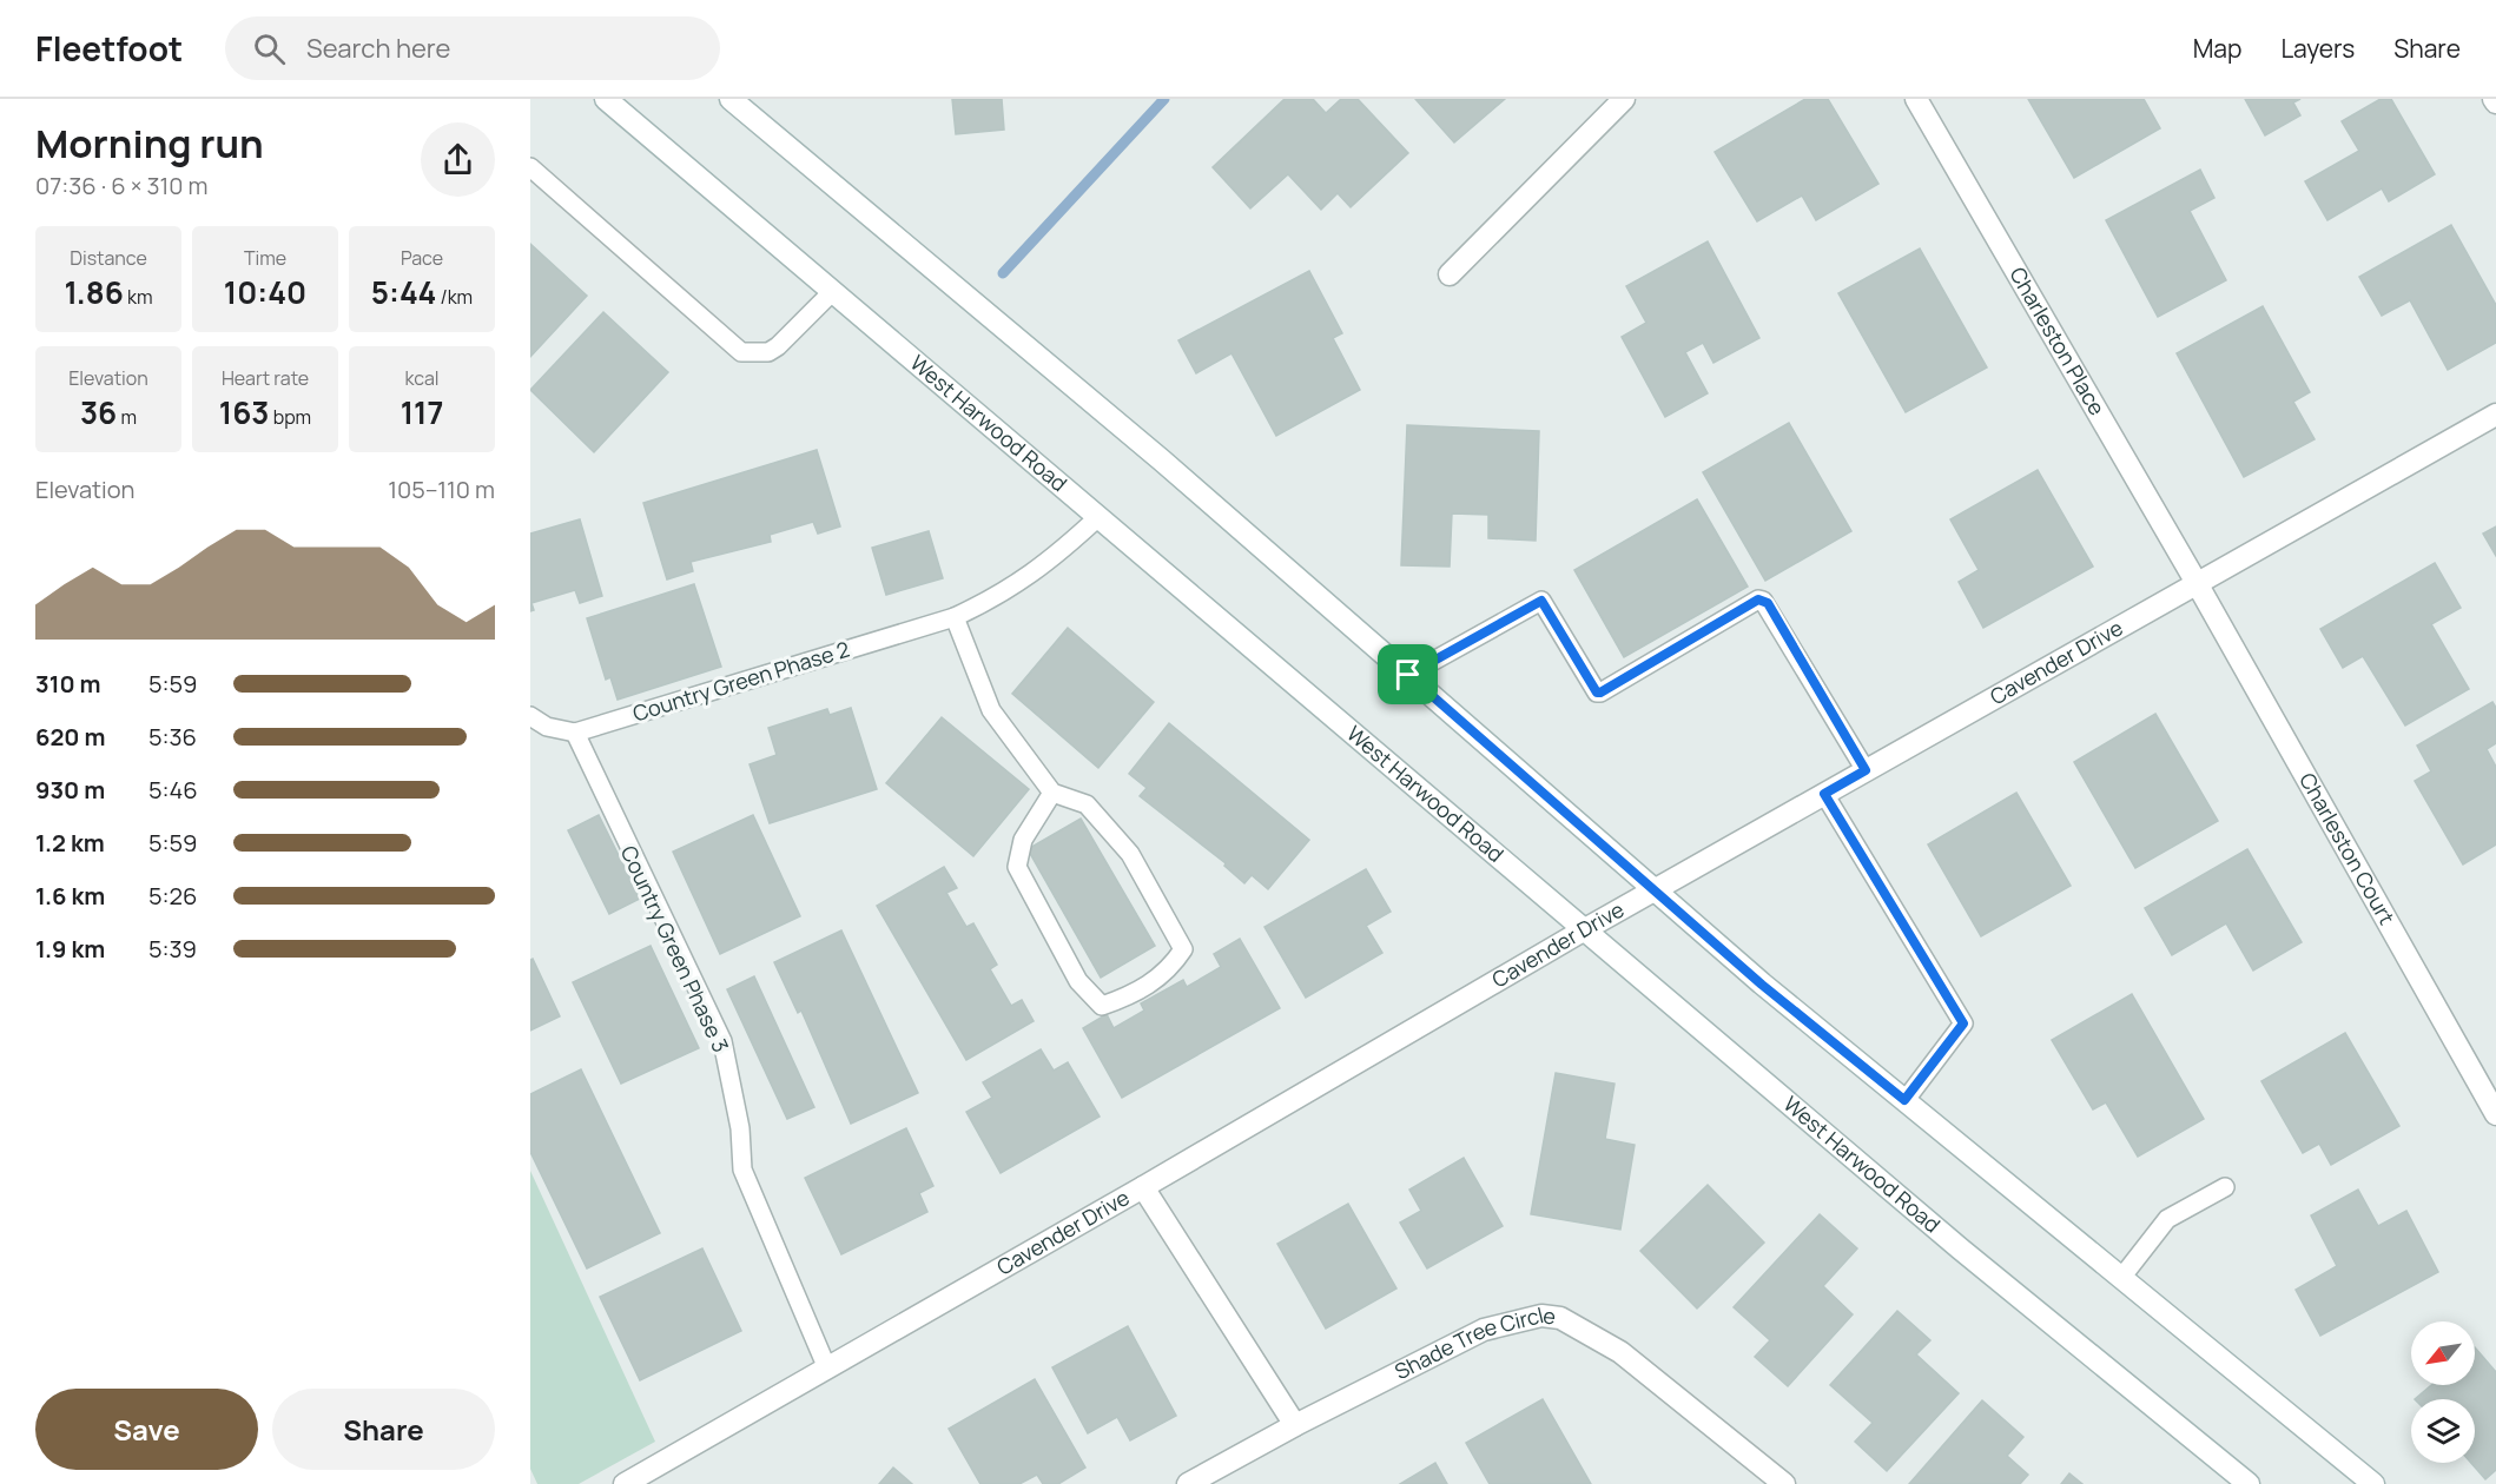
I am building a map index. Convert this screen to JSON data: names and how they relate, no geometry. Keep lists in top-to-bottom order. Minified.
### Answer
{"streets":{"street":["Charleston Place","West Harwood Road","Cavender Drive","Charleston Court","Shade Tree Circle"],"lane":["Country Green Phase 2","Country Green Phase 3"]},"crossings":[["Charleston Place","Cavender Drive"],["Charleston Place","Charleston Court"],["West Harwood Road","Cavender Drive"],["West Harwood Road","Country Green Phase 2"],["Cavender Drive","Charleston Court"],["Cavender Drive","Country Green Phase 3"],["Country Green Phase 2","Country Green Phase 3"]],"north":"bottom left","page":{"header":"Fleetfoot","search":"Search here","nav":["Map","Layers","Share"],"heading":["Morning run","07:36 · 6 × 310 m"],"stats":[["Distance","1.86 km"],["Time","10:40"],["Pace","5:44 /km"],["Elevation","36 m"],["Heart rate","163 bpm"],["kcal","117"]],"chart":["Elevation","105–110 m"],"list":[{"name":"310 m","note":"5:59"},{"name":"620 m","note":"5:36"},{"name":"930 m","note":"5:46"},{"name":"1.2 km","note":"5:59"},{"name":"1.6 km","note":"5:26"},{"name":"1.9 km","note":"5:39"}],"buttons":["Save","Share"]}}
